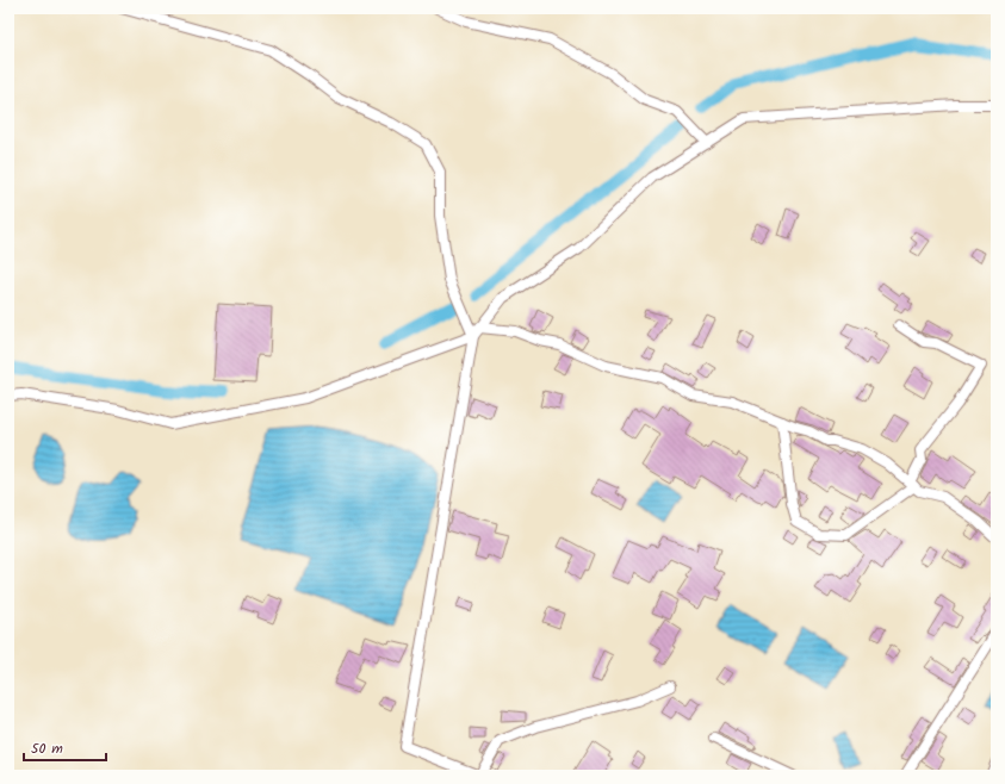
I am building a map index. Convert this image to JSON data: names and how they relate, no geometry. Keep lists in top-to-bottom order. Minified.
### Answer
{"scale_bar":"50 m"}
